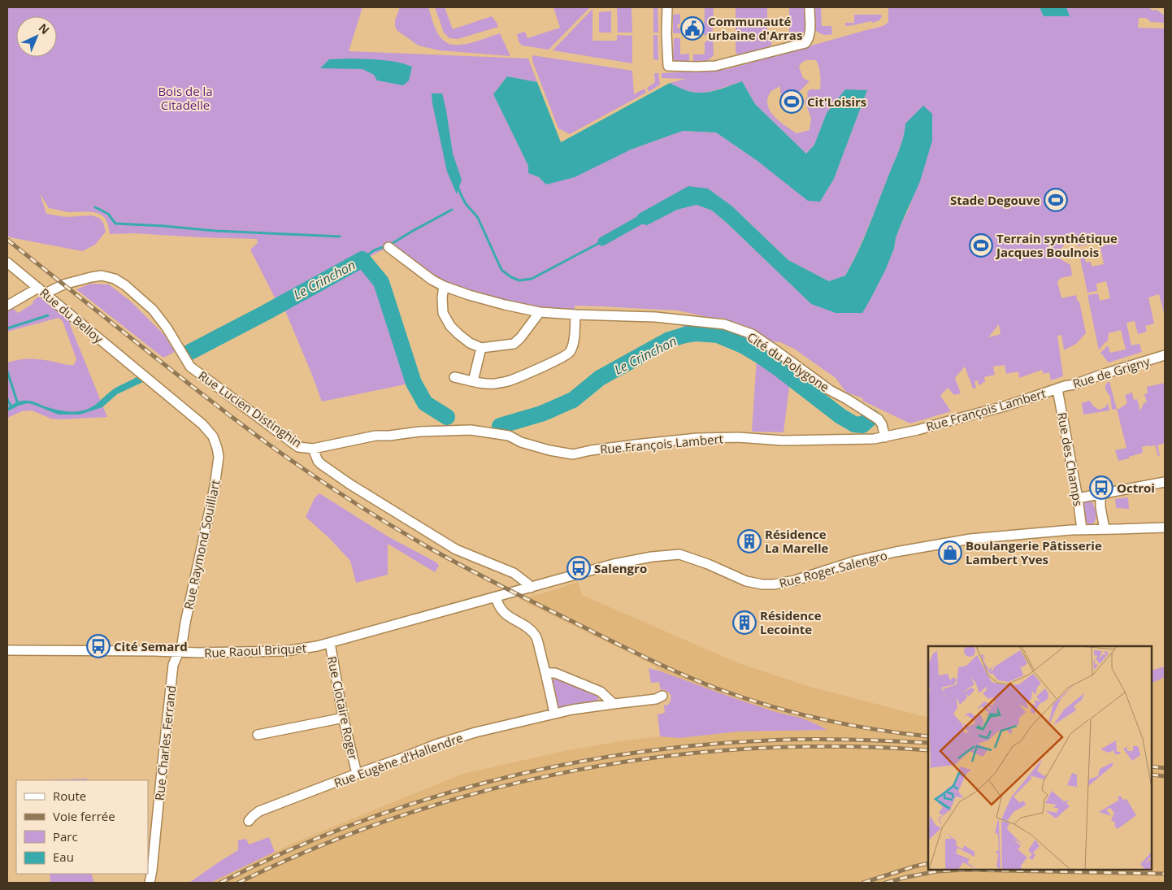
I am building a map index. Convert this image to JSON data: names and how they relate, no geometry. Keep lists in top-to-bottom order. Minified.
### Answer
{"streets":{"street":["Rue du Belloy","Cité du Polygone","Rue de Grigny","Rue Lucien Distinghin","Rue François Lambert","Rue des Champs","Rue Raymond Souilliart","Rue Roger Salengro","Rue Raoul Briquet","Rue Clotaire Roger","Rue Charles Ferrand","Rue Eugène d'Hallendre"]},"crossings":[["Rue du Belloy","Rue Lucien Distinghin"],["Rue du Belloy","Rue Raymond Souilliart"],["Cité du Polygone","Rue François Lambert"],["Rue de Grigny","Rue François Lambert"],["Rue de Grigny","Rue des Champs"],["Rue Lucien Distinghin","Rue François Lambert"],["Rue Lucien Distinghin","Rue Roger Salengro"],["Rue François Lambert","Rue des Champs"],["Rue des Champs","Rue Roger Salengro"],["Rue Raymond Souilliart","Rue Raoul Briquet"],["Rue Raymond Souilliart","Rue Charles Ferrand"],["Rue Roger Salengro","Rue Raoul Briquet"],["Rue Raoul Briquet","Rue Clotaire Roger"],["Rue Raoul Briquet","Rue Charles Ferrand"],["Rue Clotaire Roger","Rue Eugène d'Hallendre"]],"water":["Le Crinchon"],"parks":["Bois de la Citadelle"],"places":{"public building":["Communauté urbaine d'Arras"],"sports":["Cit'Loisirs","Stade Degouve","Terrain synthétique Jacques Boulnois"],"bus stop":["Octroi","Salengro","Cité Semard"],"building":["Résidence La Marelle","Résidence Lecointe"],"shop":["Boulangerie Pâtisserie Lambert Yves"]},"legend":["Route","Voie ferrée","Parc","Eau"],"north":"top right"}
